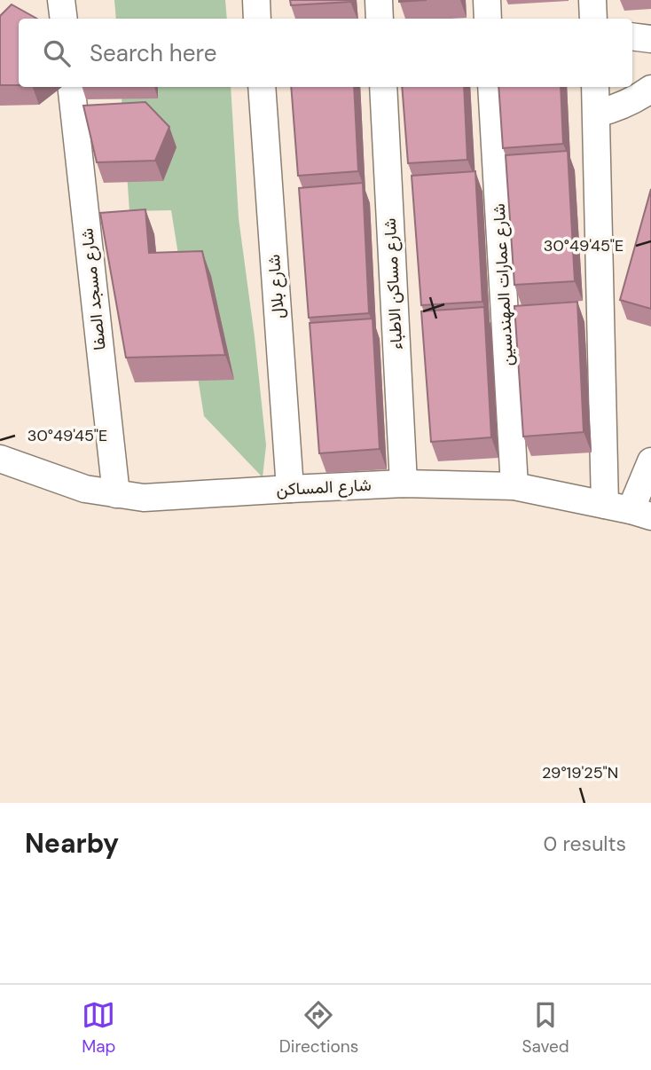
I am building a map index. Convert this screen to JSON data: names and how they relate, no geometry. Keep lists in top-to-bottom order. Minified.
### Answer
{"streets":{"street":["شارع مساكن الاطباء","شارع عمارات المهندسين","شارع بلال","شارع مسجد الصفا","شارع المساكن"]},"crossings":[["شارع مساكن الاطباء","شارع المساكن"],["شارع عمارات المهندسين","شارع المساكن"],["شارع بلال","شارع المساكن"],["شارع مسجد الصفا","شارع المساكن"]],"page":{"search":"Search here","heading":["Nearby","0 results"],"nav":["Map","Directions","Saved"]},"coordinates":["30°49'45\"E","29°19'25\"N"]}
